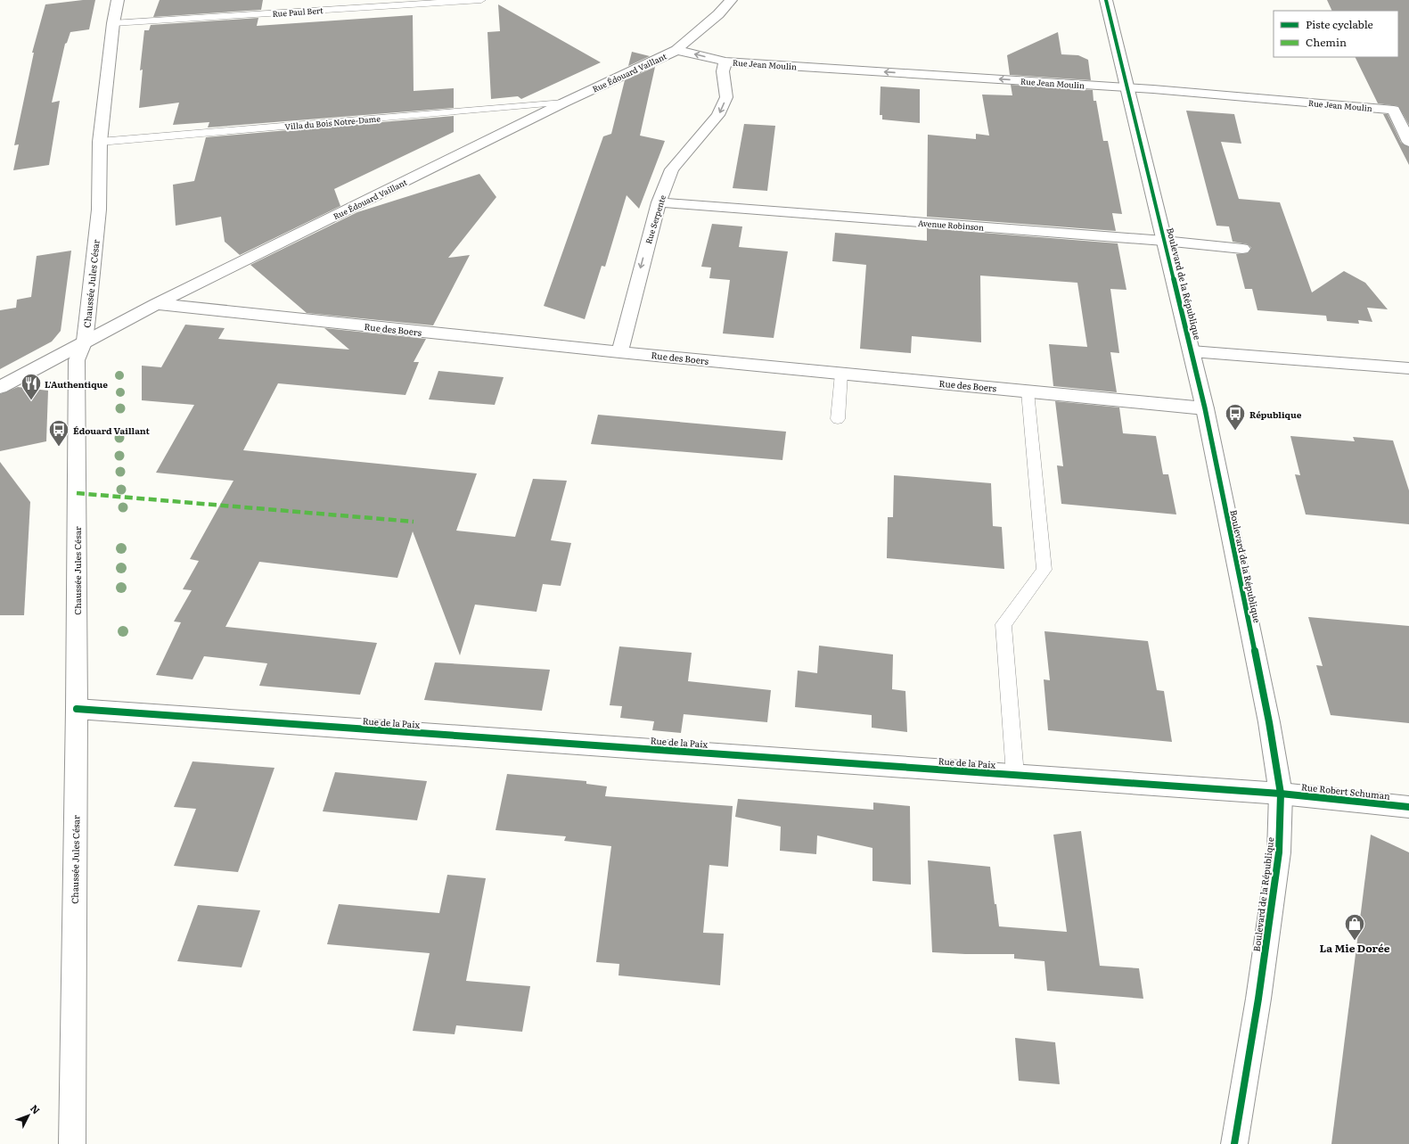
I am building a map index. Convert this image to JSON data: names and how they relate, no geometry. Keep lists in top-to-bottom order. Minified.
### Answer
{"streets":{"street":["Rue Jean Moulin","Rue Édouard Vaillant","Rue Serpente","Avenue Robinson","Chaussée Jules César","Boulevard de la République","Rue des Boers","Rue de la Paix","Rue Robert Schuman"],"lane":["Rue Paul Bert","Villa du Bois Notre-Dame"]},"crossings":[["Rue Paul Bert","Chaussée Jules César"],["Rue Jean Moulin","Rue Édouard Vaillant"],["Rue Jean Moulin","Rue Serpente"],["Rue Jean Moulin","Boulevard de la République"],["Rue Édouard Vaillant","Villa du Bois Notre-Dame"],["Rue Édouard Vaillant","Chaussée Jules César"],["Rue Édouard Vaillant","Rue des Boers"],["Villa du Bois Notre-Dame","Chaussée Jules César"],["Rue Serpente","Avenue Robinson"],["Rue Serpente","Rue des Boers"],["Avenue Robinson","Boulevard de la République"],["Chaussée Jules César","Rue de la Paix"],["Boulevard de la République","Rue des Boers"],["Boulevard de la République","Rue de la Paix"],["Boulevard de la République","Rue Robert Schuman"],["Rue de la Paix","Rue Robert Schuman"]],"one_way":["Rue Jean Moulin","Rue Serpente"],"places":{"restaurant":["L'Authentique"],"bus stop":["République","Édouard Vaillant"],"shop":["La Mie Dorée"]},"legend":["Piste cyclable","Chemin"],"north":"top right"}
